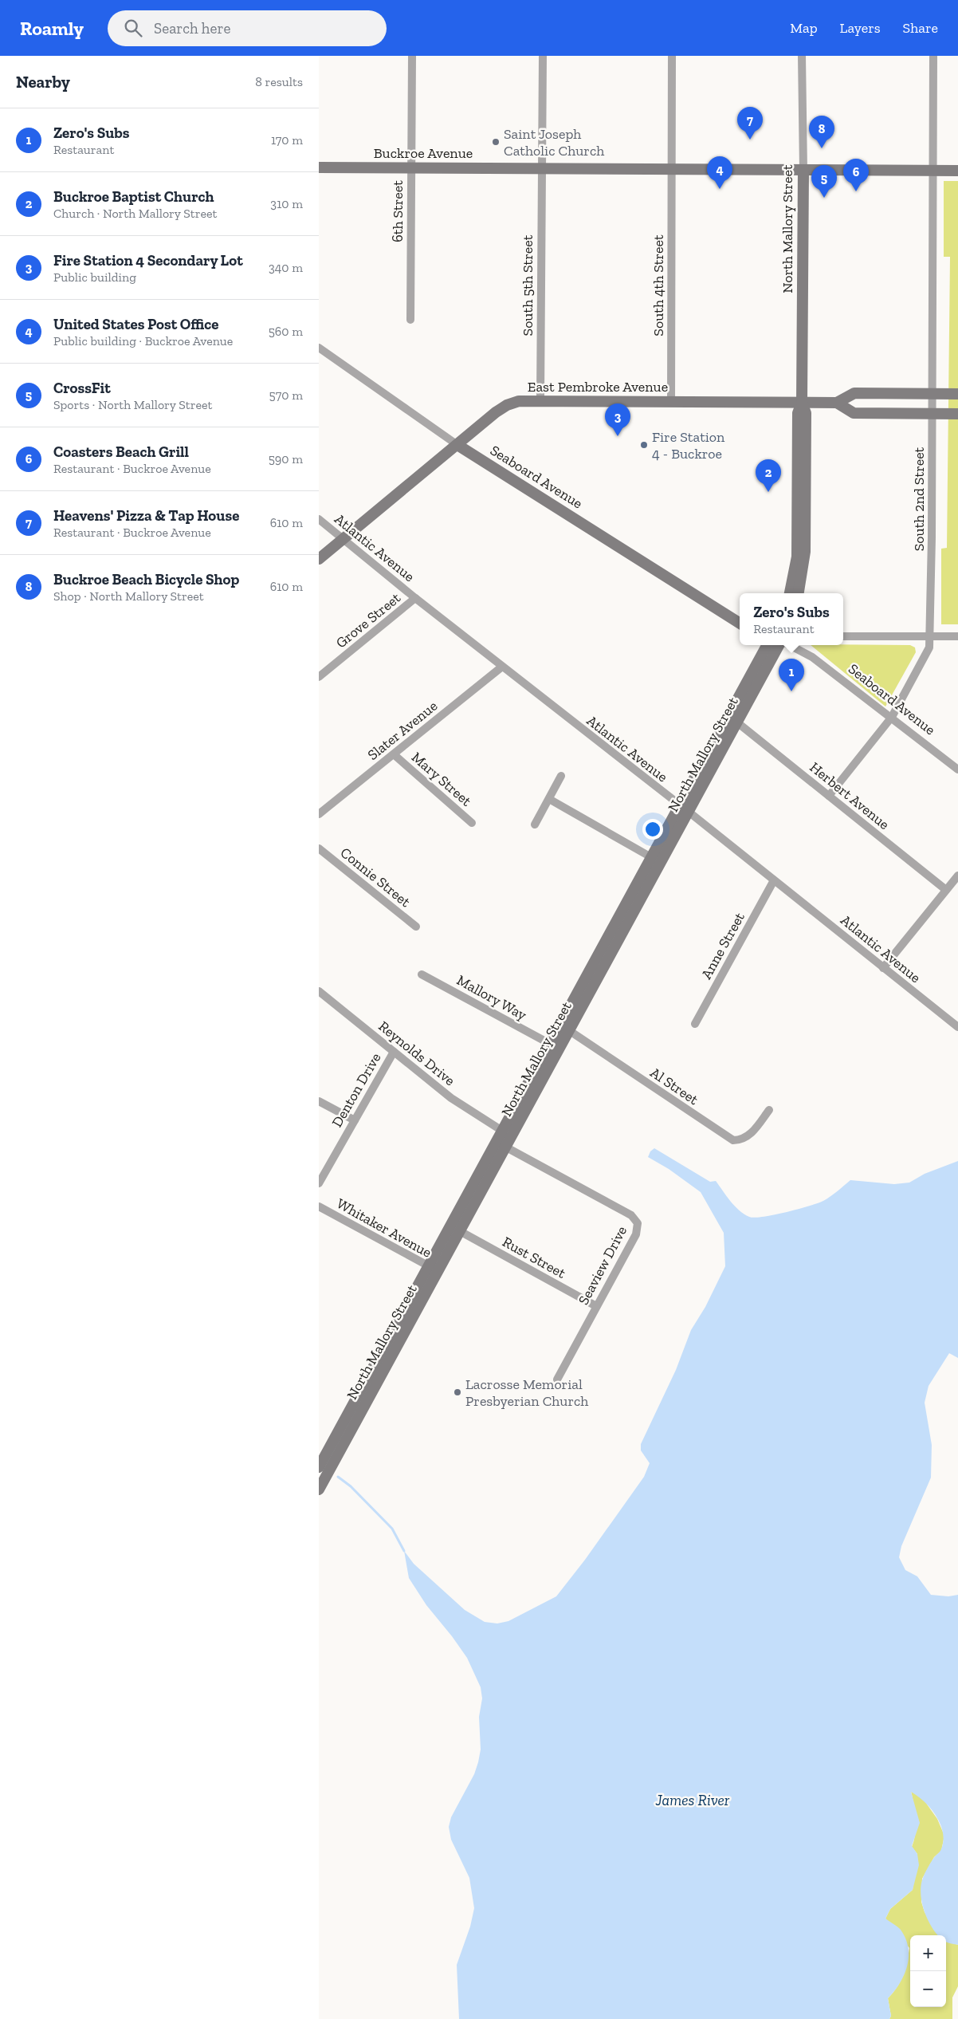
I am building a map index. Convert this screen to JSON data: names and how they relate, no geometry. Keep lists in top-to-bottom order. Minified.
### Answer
{"streets":{"main road":["Buckroe Avenue","North Mallory Street","East Pembroke Avenue","Seaboard Avenue"],"street":["6th Street","South 5th Street","South 4th Street","South 2nd Street","Atlantic Avenue","Grove Street","Slater Avenue","Mary Street","Herbert Avenue","Connie Street","Anne Street","Mallory Way","Reynolds Drive","Al Street","Denton Drive","Whitaker Avenue","Rust Street","Seaview Drive"]},"crossings":[["Buckroe Avenue","6th Street"],["Buckroe Avenue","North Mallory Street"],["Buckroe Avenue","South 5th Street"],["Buckroe Avenue","South 4th Street"],["Buckroe Avenue","South 2nd Street"],["North Mallory Street","East Pembroke Avenue"],["North Mallory Street","Atlantic Avenue"],["North Mallory Street","Herbert Avenue"],["North Mallory Street","Mallory Way"],["North Mallory Street","Reynolds Drive"],["North Mallory Street","Al Street"],["North Mallory Street","Whitaker Avenue"],["North Mallory Street","Rust Street"],["North Mallory Street","Seaview Drive"],["South 5th Street","East Pembroke Avenue"],["South 4th Street","East Pembroke Avenue"],["East Pembroke Avenue","Seaboard Avenue"],["East Pembroke Avenue","South 2nd Street"],["East Pembroke Avenue","Atlantic Avenue"],["Seaboard Avenue","South 2nd Street"],["South 2nd Street","Herbert Avenue"],["Atlantic Avenue","Grove Street"],["Atlantic Avenue","Slater Avenue"],["Atlantic Avenue","Anne Street"],["Slater Avenue","Mary Street"],["Reynolds Drive","Denton Drive"],["Rust Street","Seaview Drive"]],"water":["James River"],"places":["Saint Joseph Catholic Church","Fire Station 4 - Buckroe","Lacrosse Memorial Presbyerian Church"],"page":{"header":"Roamly","search":"Search here","nav":["Map","Layers","Share"],"heading":["Nearby","8 results"],"pins":["7","8","4","6","5","3","2","1"],"list":[{"mark":"1","name":"Zero's Subs","note":"Restaurant","value":"170 m"},{"mark":"2","name":"Buckroe Baptist Church","note":"Church · North Mallory Street","value":"310 m"},{"mark":"3","name":"Fire Station 4 Secondary Lot","note":"Public building","value":"340 m"},{"mark":"4","name":"United States Post Office","note":"Public building · Buckroe Avenue","value":"560 m"},{"mark":"5","name":"CrossFit","note":"Sports · North Mallory Street","value":"570 m"},{"mark":"6","name":"Coasters Beach Grill","note":"Restaurant · Buckroe Avenue","value":"590 m"},{"mark":"7","name":"Heavens' Pizza & Tap House","note":"Restaurant · Buckroe Avenue","value":"610 m"},{"mark":"8","name":"Buckroe Beach Bicycle Shop","note":"Shop · North Mallory Street","value":"610 m"}],"popup":["Zero's Subs","Restaurant"],"map_buttons":["+","−"]}}
